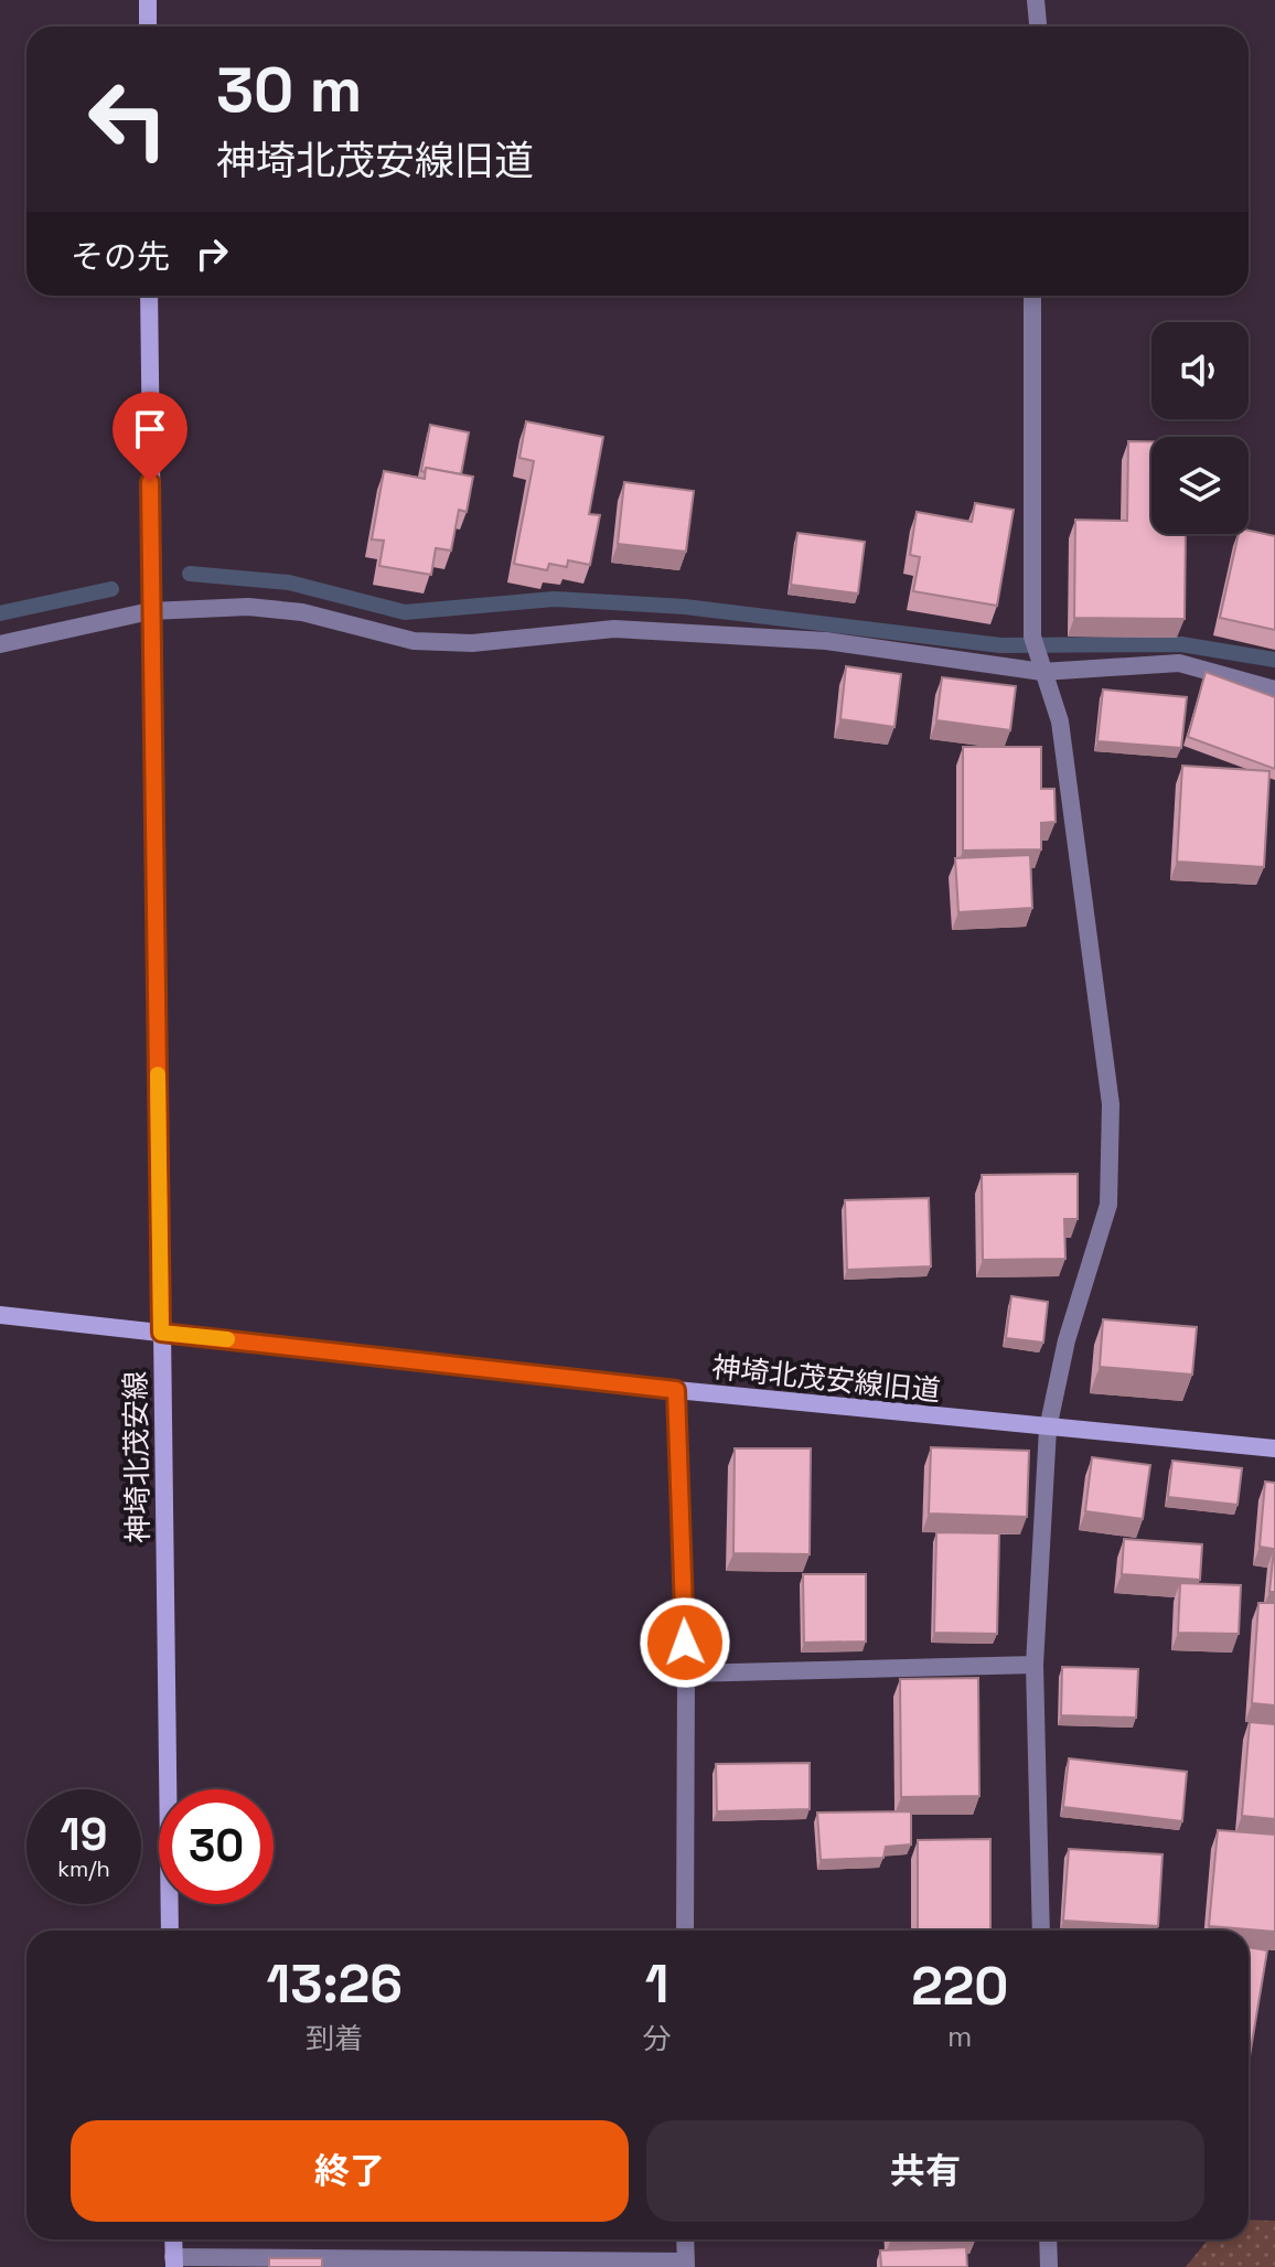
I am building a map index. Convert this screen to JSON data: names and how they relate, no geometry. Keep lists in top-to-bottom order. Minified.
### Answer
{"streets":{"main road":["神埼北茂安線旧道","神埼北茂安線"]},"crossings":[["神埼北茂安線旧道","神埼北茂安線"]],"page":{"turn":["30 m","神埼北茂安線旧道"],"then":"その先","speed":"19 km/h","limit":"30","eta":["13:26","到着","1","分","220","m"],"buttons":["終了","共有"]}}
